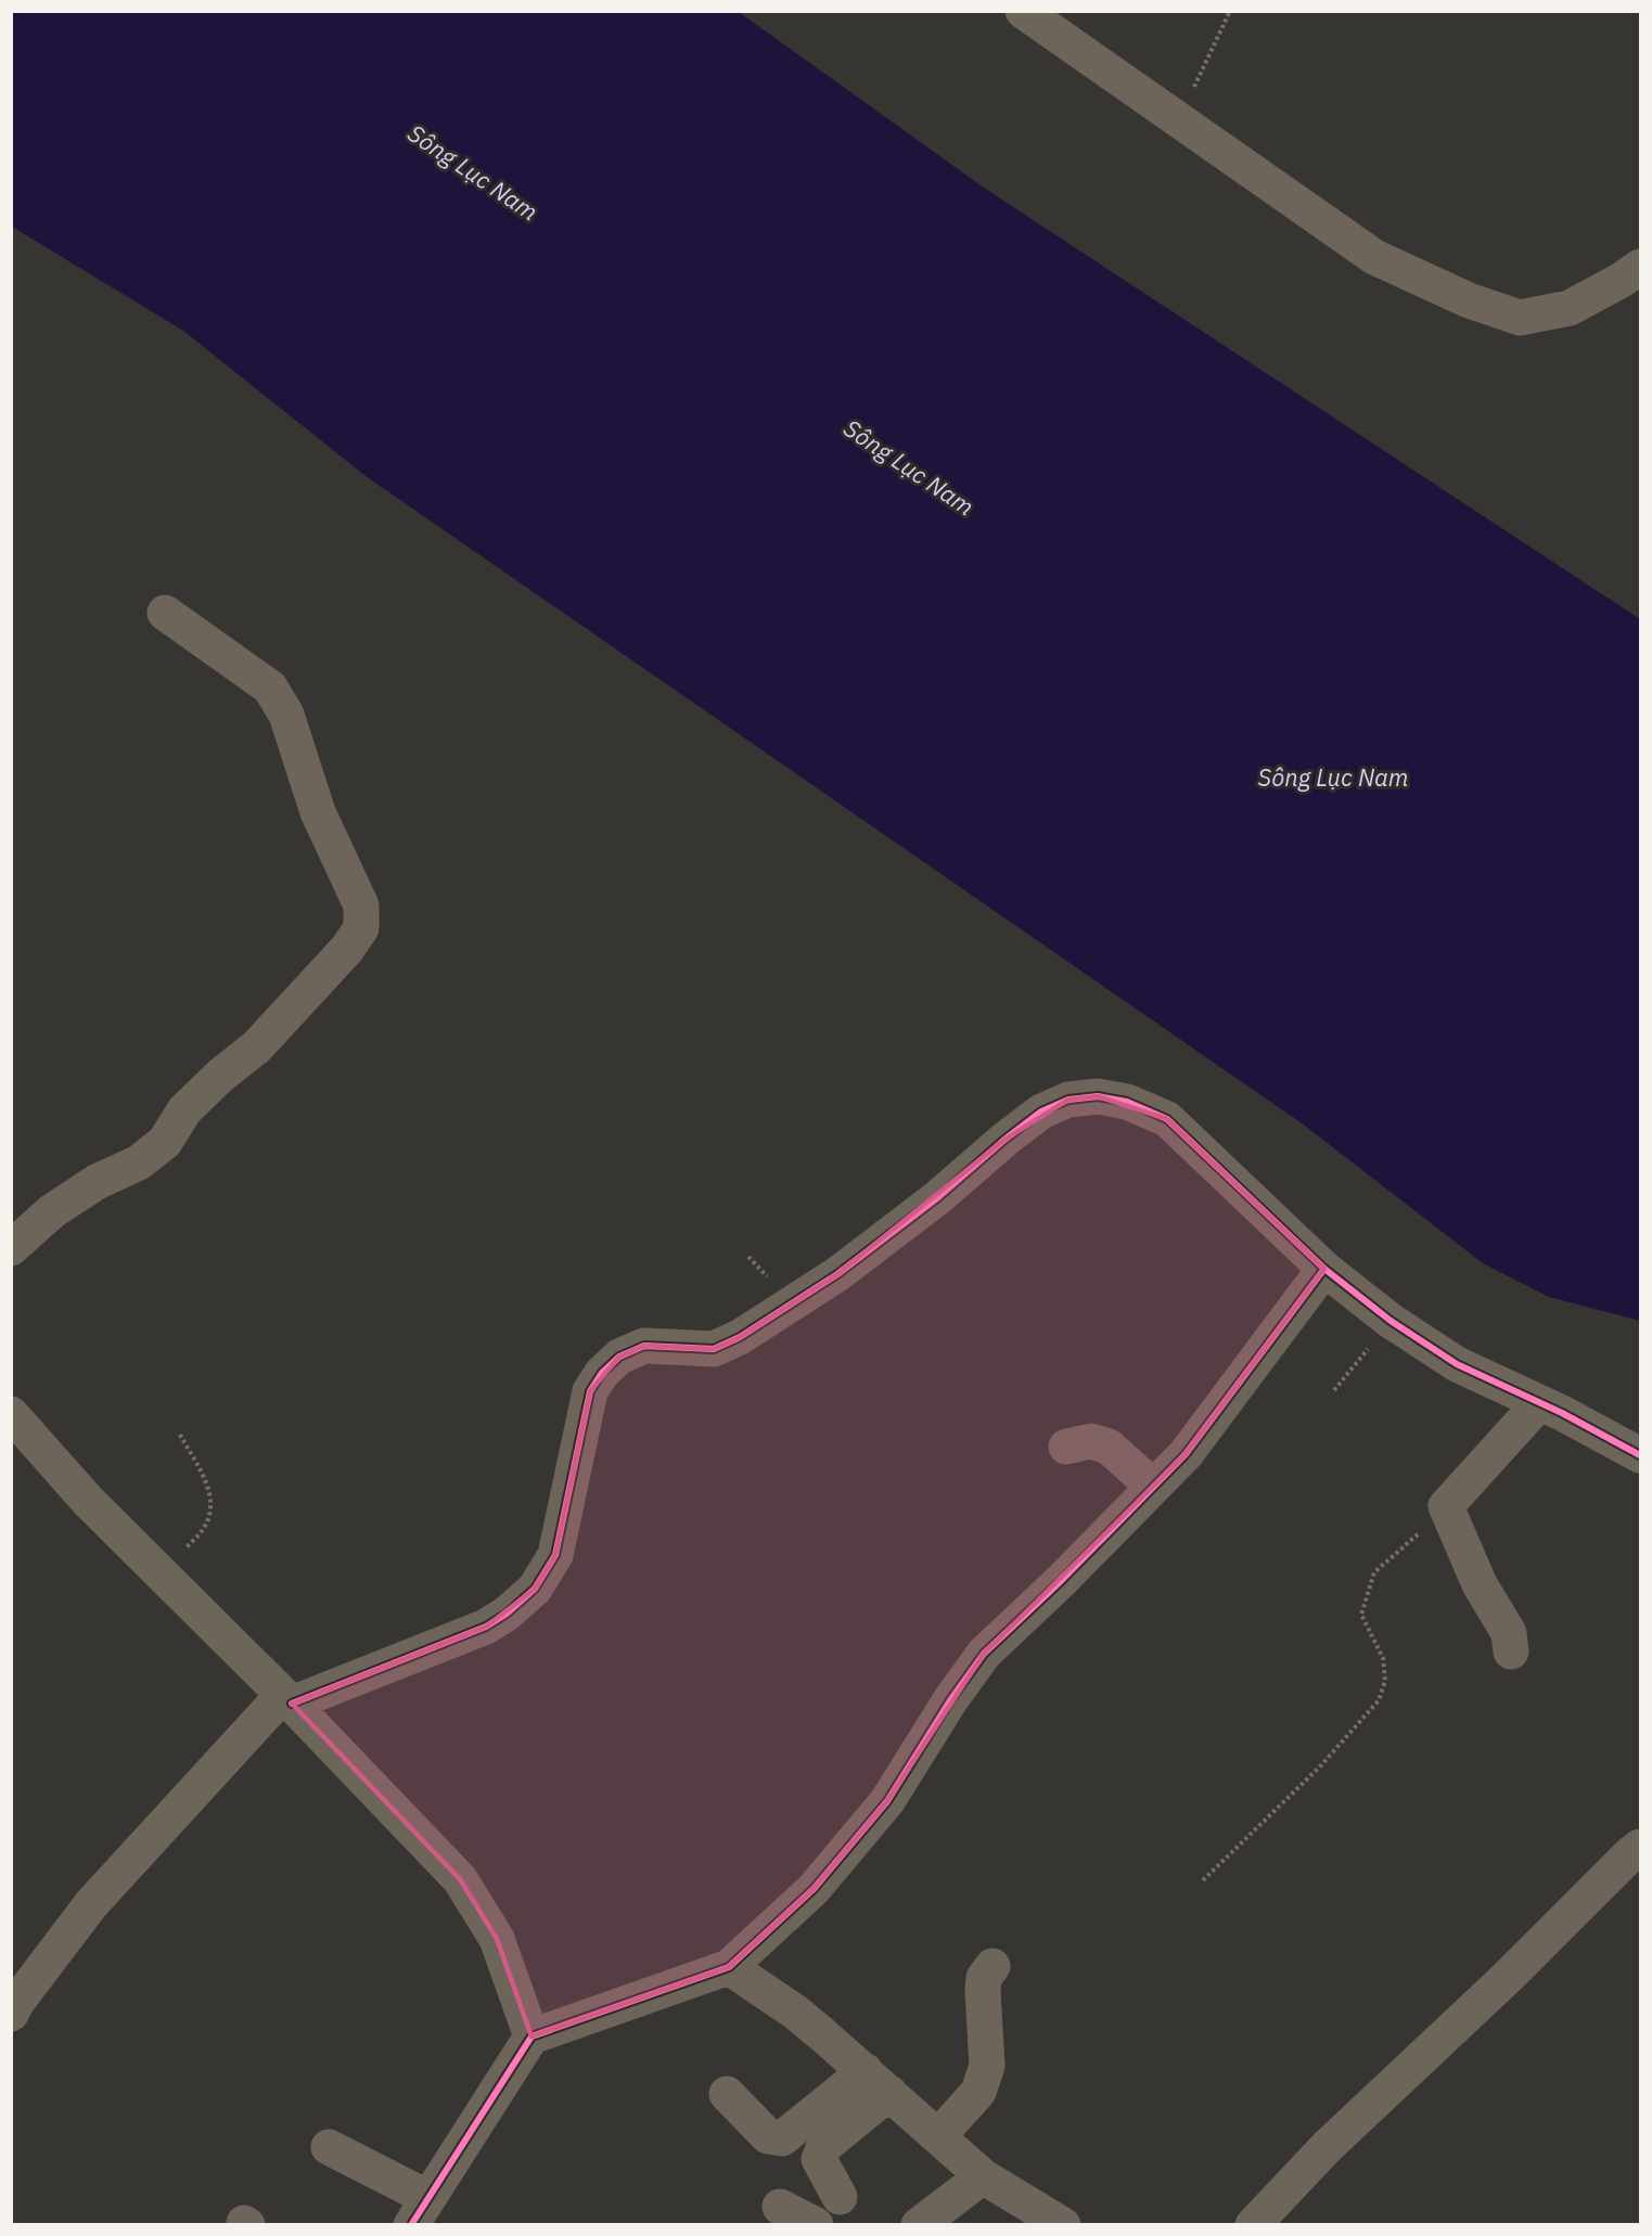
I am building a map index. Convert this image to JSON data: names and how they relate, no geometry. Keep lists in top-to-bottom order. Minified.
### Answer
{"water":["Sông Lục Nam"]}
